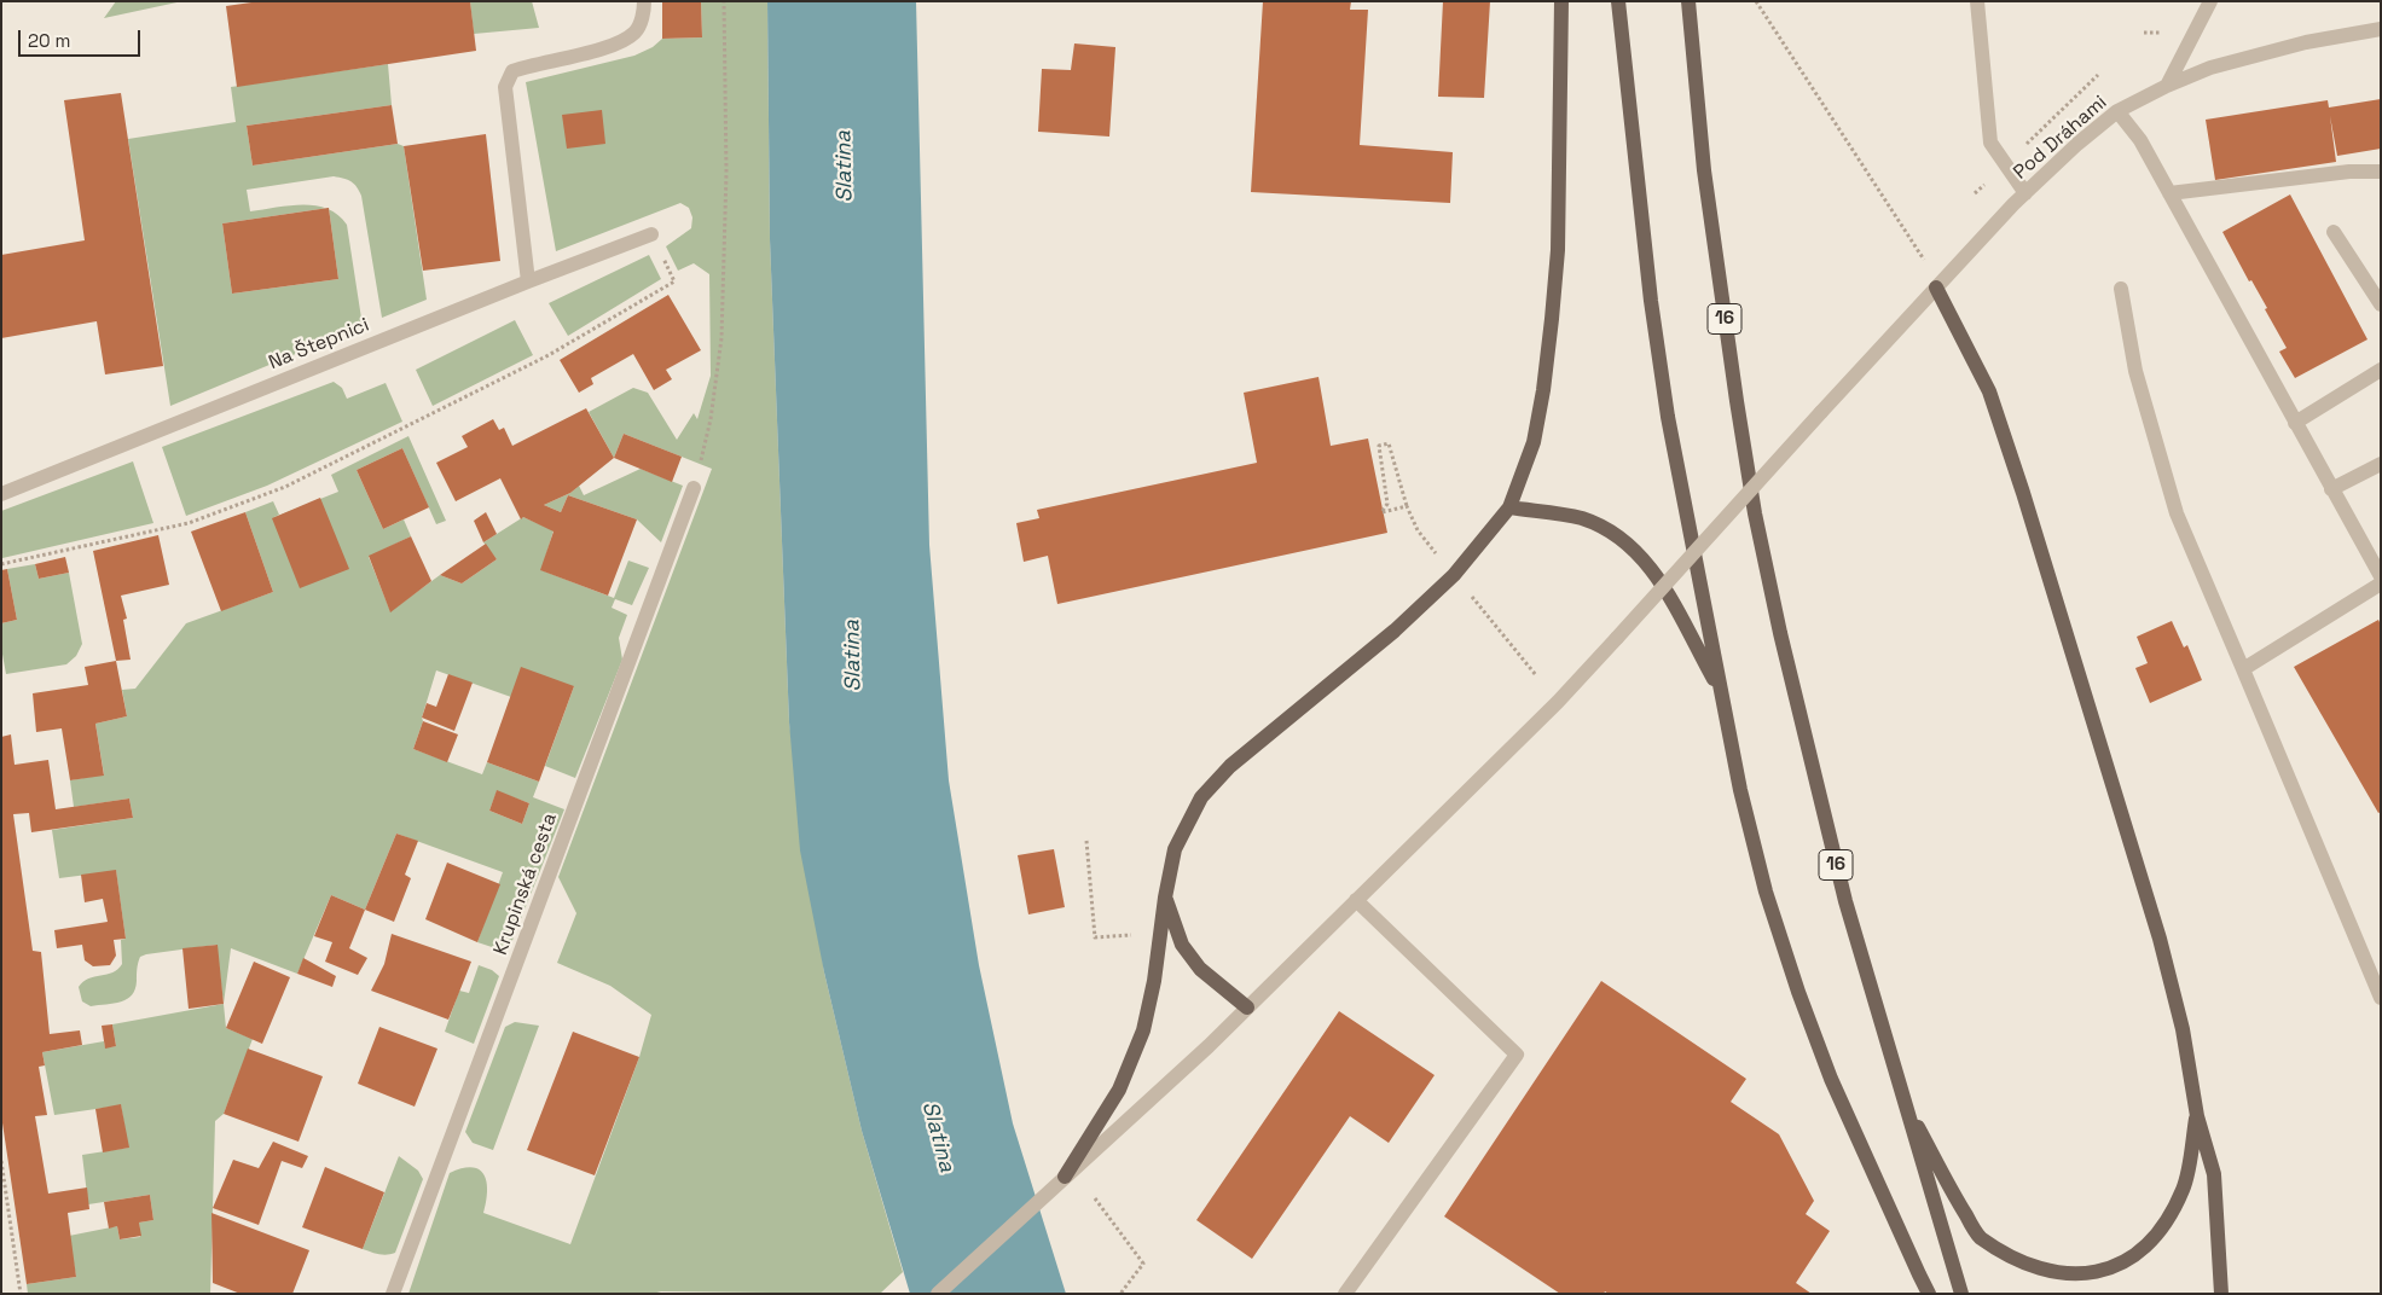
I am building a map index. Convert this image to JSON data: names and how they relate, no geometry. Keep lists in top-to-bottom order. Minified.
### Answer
{"streets":{"main road":["16"],"street":["Pod Dráhami","Na Štepnici","Krupinská cesta"]},"water":["Slatina"],"scale_bar":"20 m"}
